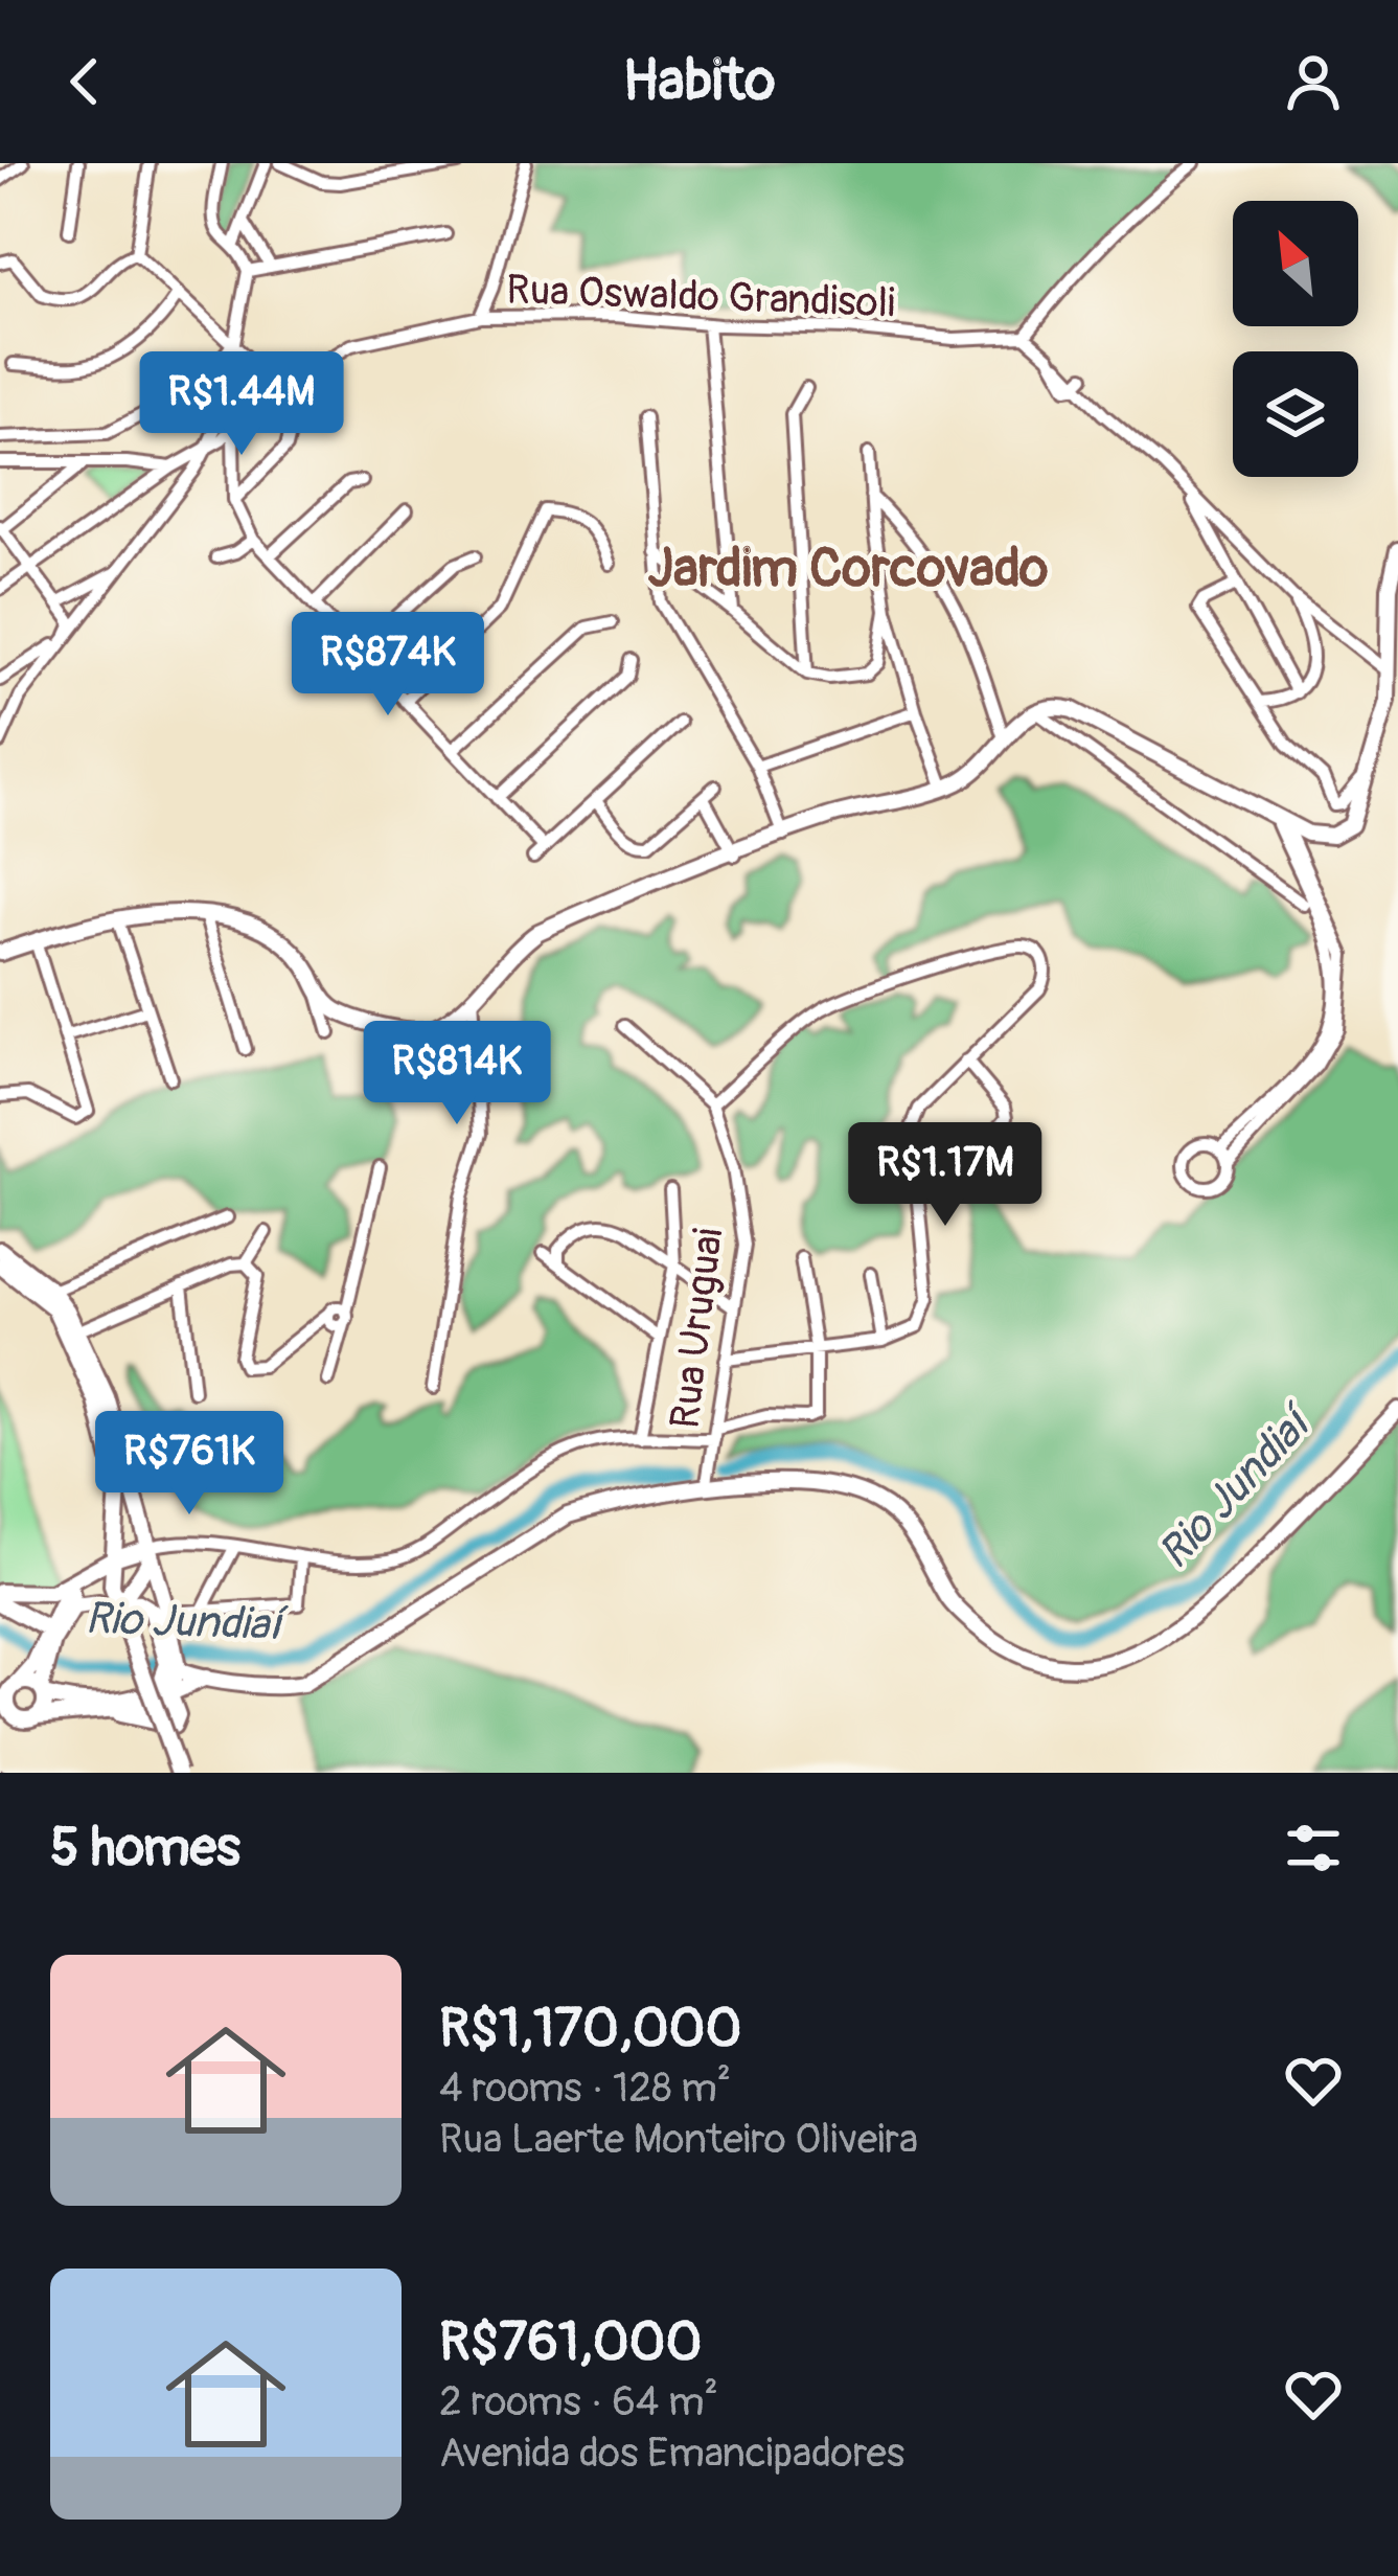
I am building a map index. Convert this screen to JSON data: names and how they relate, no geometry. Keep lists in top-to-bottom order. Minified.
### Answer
{"streets":{"street":["Rua Oswaldo Grandisoli","Rua Uruguai"]},"districts":["Jardim Corcovado"],"water":["Rio Jundiaí"],"north":"top left","page":{"header":"Habito","price":["R$1.44M","R$874K","R$814K","R$1.17M","R$761K"],"heading":"5 homes","list":[{"name":"R$1,170,000","note":"4 rooms · 128 m² · Rua Laerte Monteiro Oliveira"},{"name":"R$761,000","note":"2 rooms · 64 m² · Avenida dos Emancipadores"}]}}
